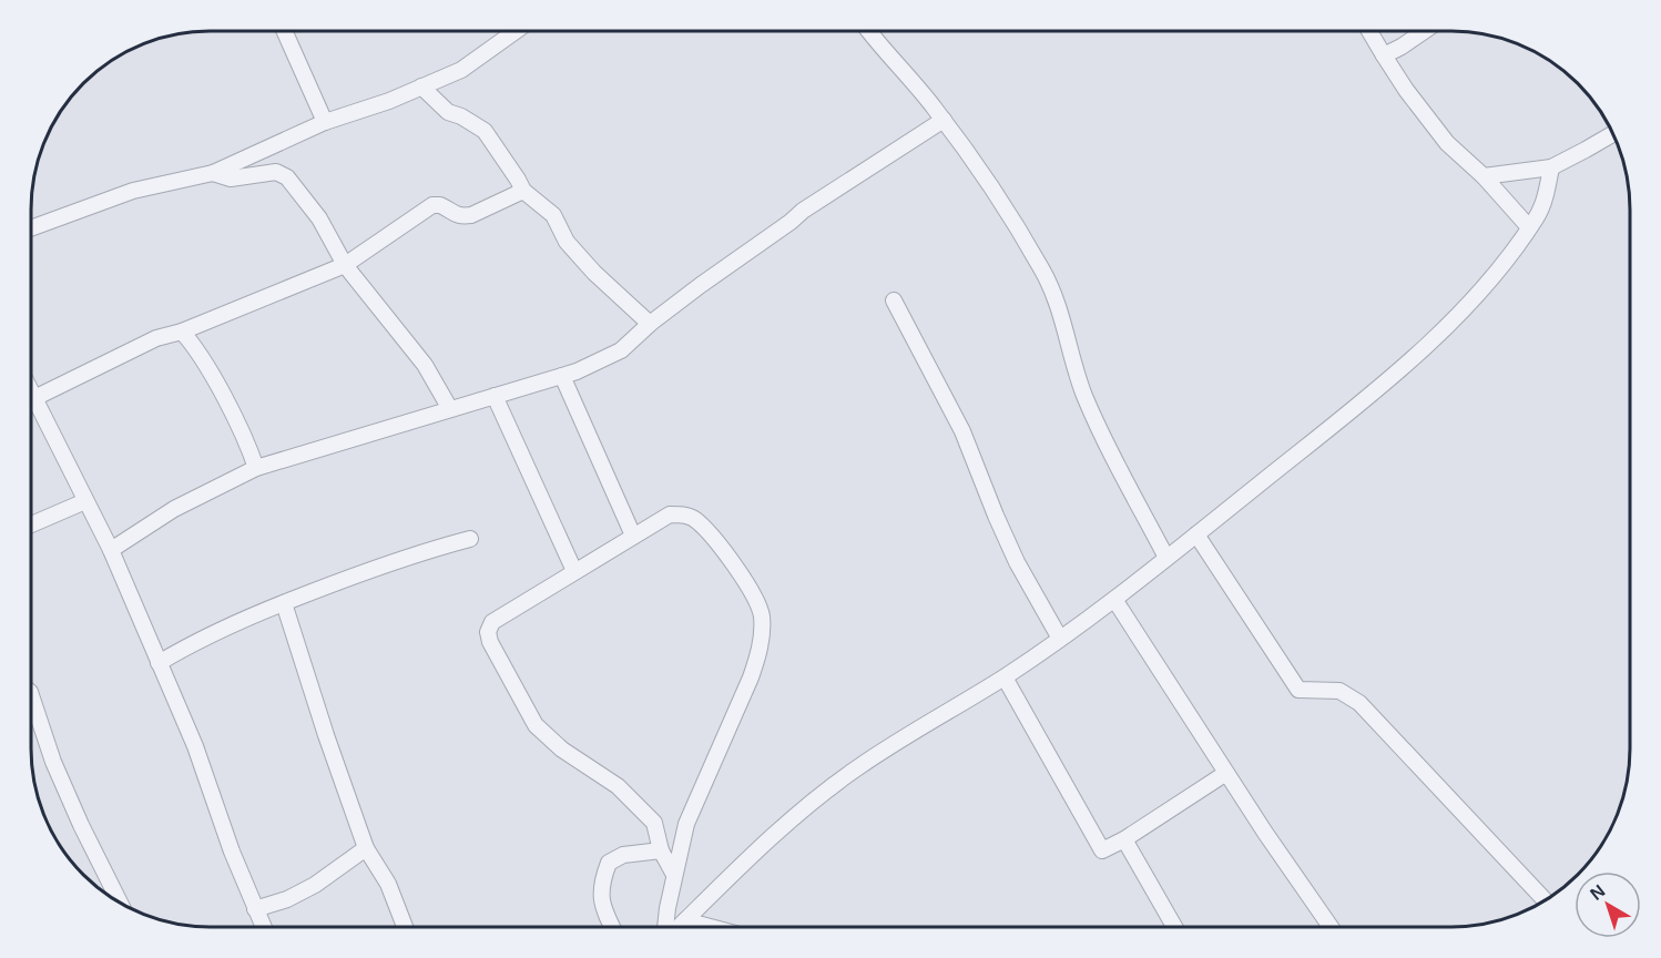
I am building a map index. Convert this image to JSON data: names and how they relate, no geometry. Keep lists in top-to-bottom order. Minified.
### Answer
{"north":"top left"}
